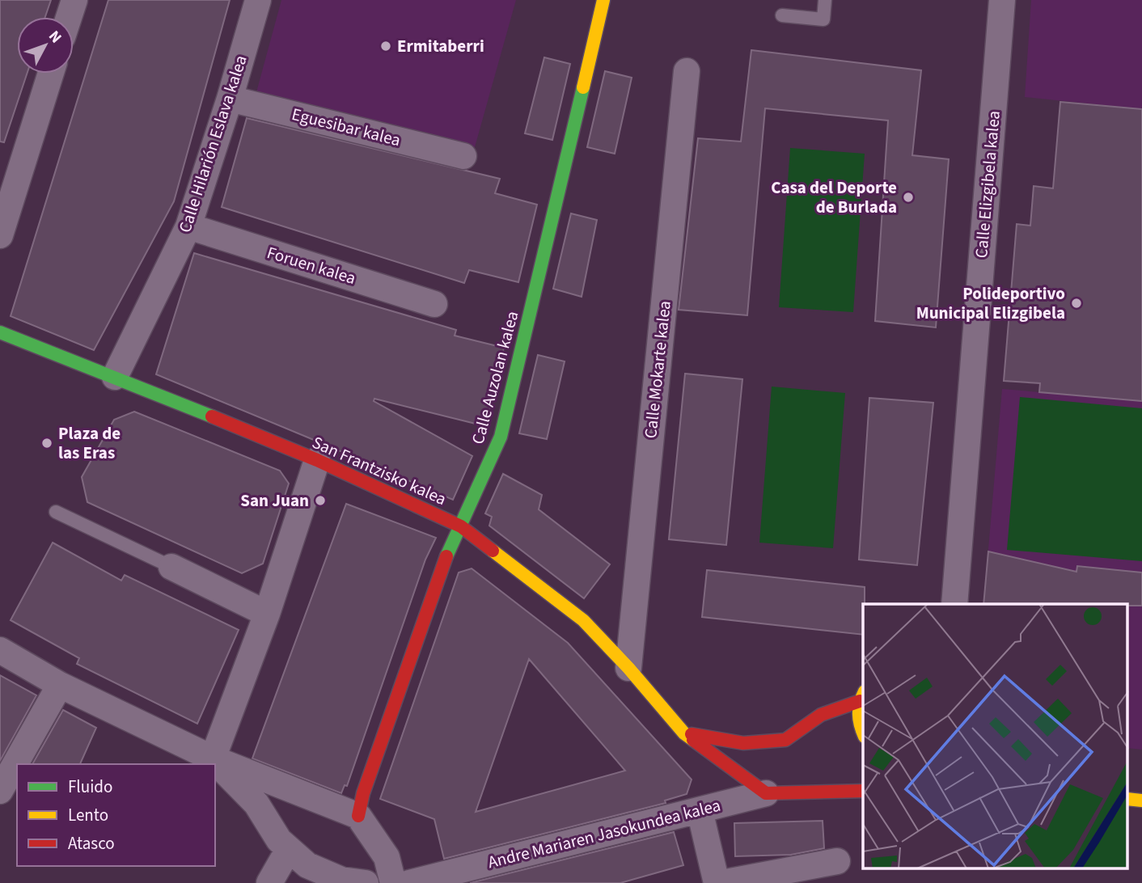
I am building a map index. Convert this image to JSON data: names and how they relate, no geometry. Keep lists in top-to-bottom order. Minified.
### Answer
{"streets":{"street":["Eguesibar kalea","Calle Hilarión Eslava kalea","Calle Elizgibela kalea","Foruen kalea","Calle Mokarte kalea","Calle Auzolan kalea","San Frantzisko kalea","Andre Mariaren Jasokundea kalea"]},"crossings":[["Eguesibar kalea","Calle Hilarión Eslava kalea"],["Calle Hilarión Eslava kalea","Foruen kalea"],["Calle Hilarión Eslava kalea","San Frantzisko kalea"],["Calle Mokarte kalea","San Frantzisko kalea"],["Calle Auzolan kalea","San Frantzisko kalea"],["San Frantzisko kalea","Andre Mariaren Jasokundea kalea"]],"places":["Ermitaberri","Casa del Deporte de Burlada","Polideportivo Municipal Elizgibela","Plaza de las Eras","San Juan"],"legend":["Fluido","Lento","Atasco"],"north":"top right"}
